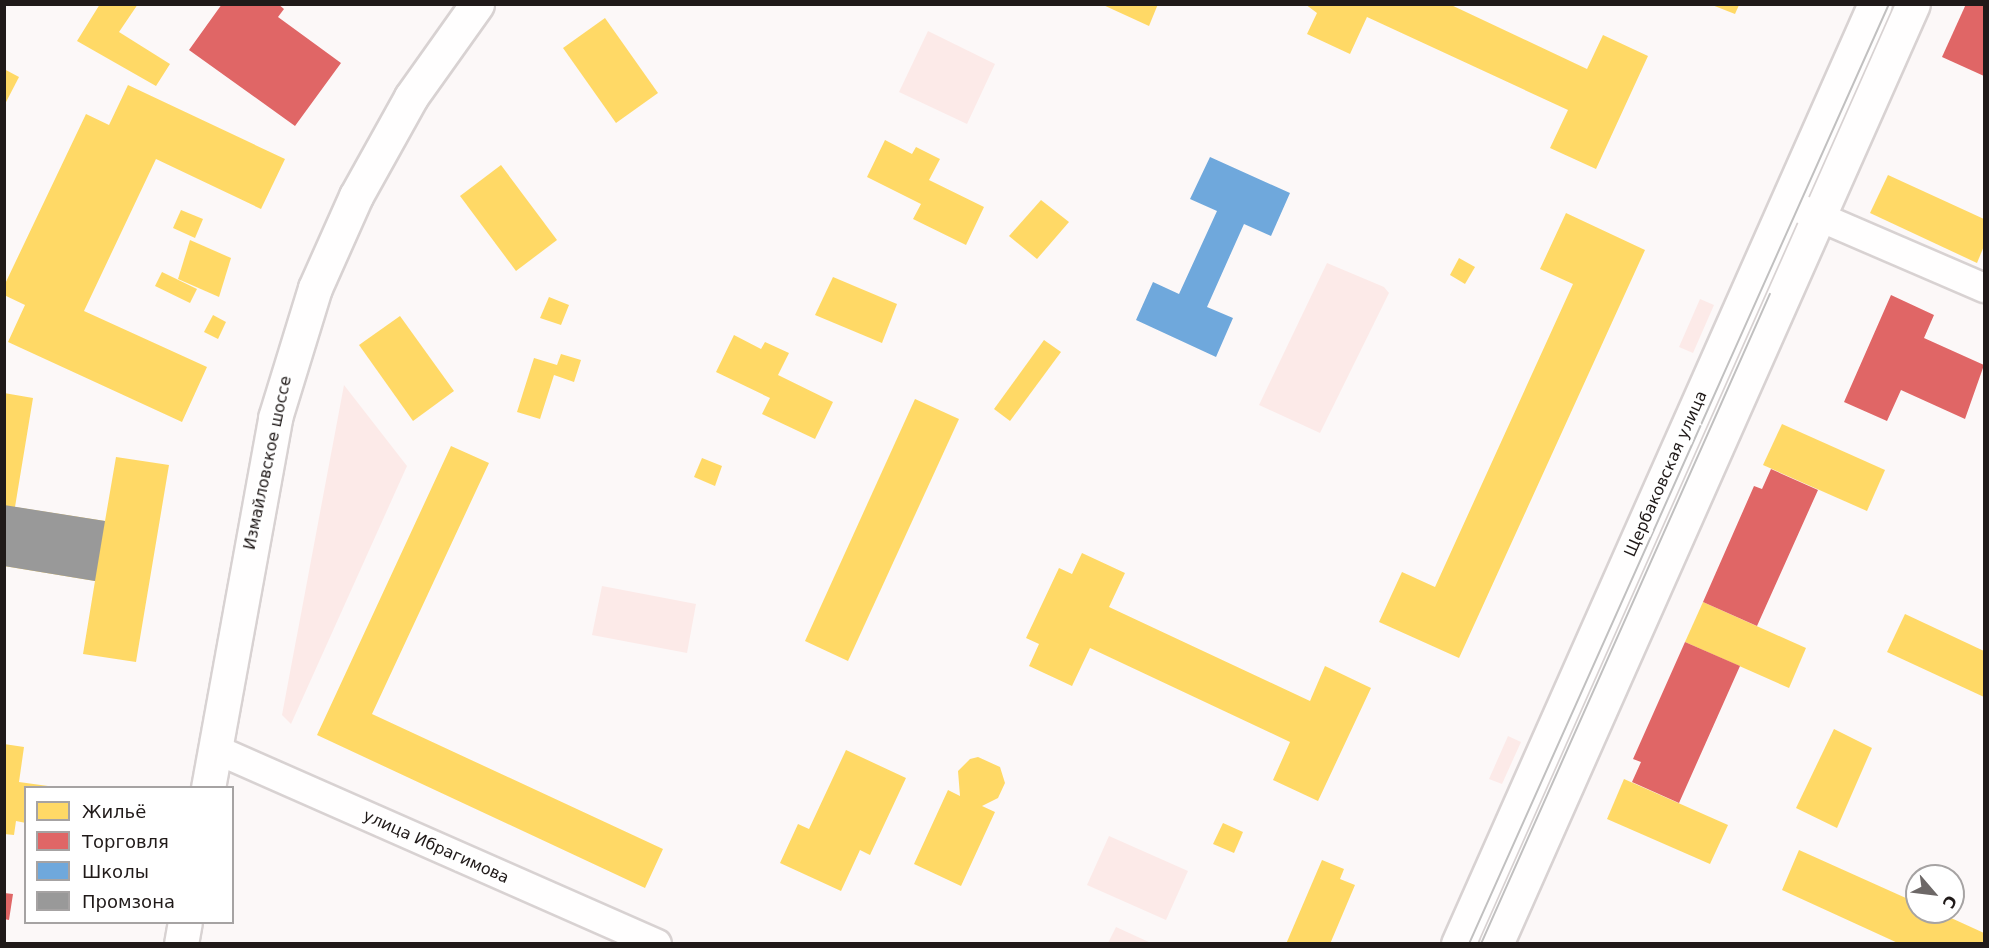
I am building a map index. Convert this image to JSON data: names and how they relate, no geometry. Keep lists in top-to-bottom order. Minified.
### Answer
{"streets":{"main road":["Измайловское шоссе","Щербаковская улица"],"street":["улица Ибрагимова"]},"crossings":[["Измайловское шоссе","улица Ибрагимова"]],"legend":["Жильё","Торговля","Школы","Промзона"],"north":"bottom right"}
